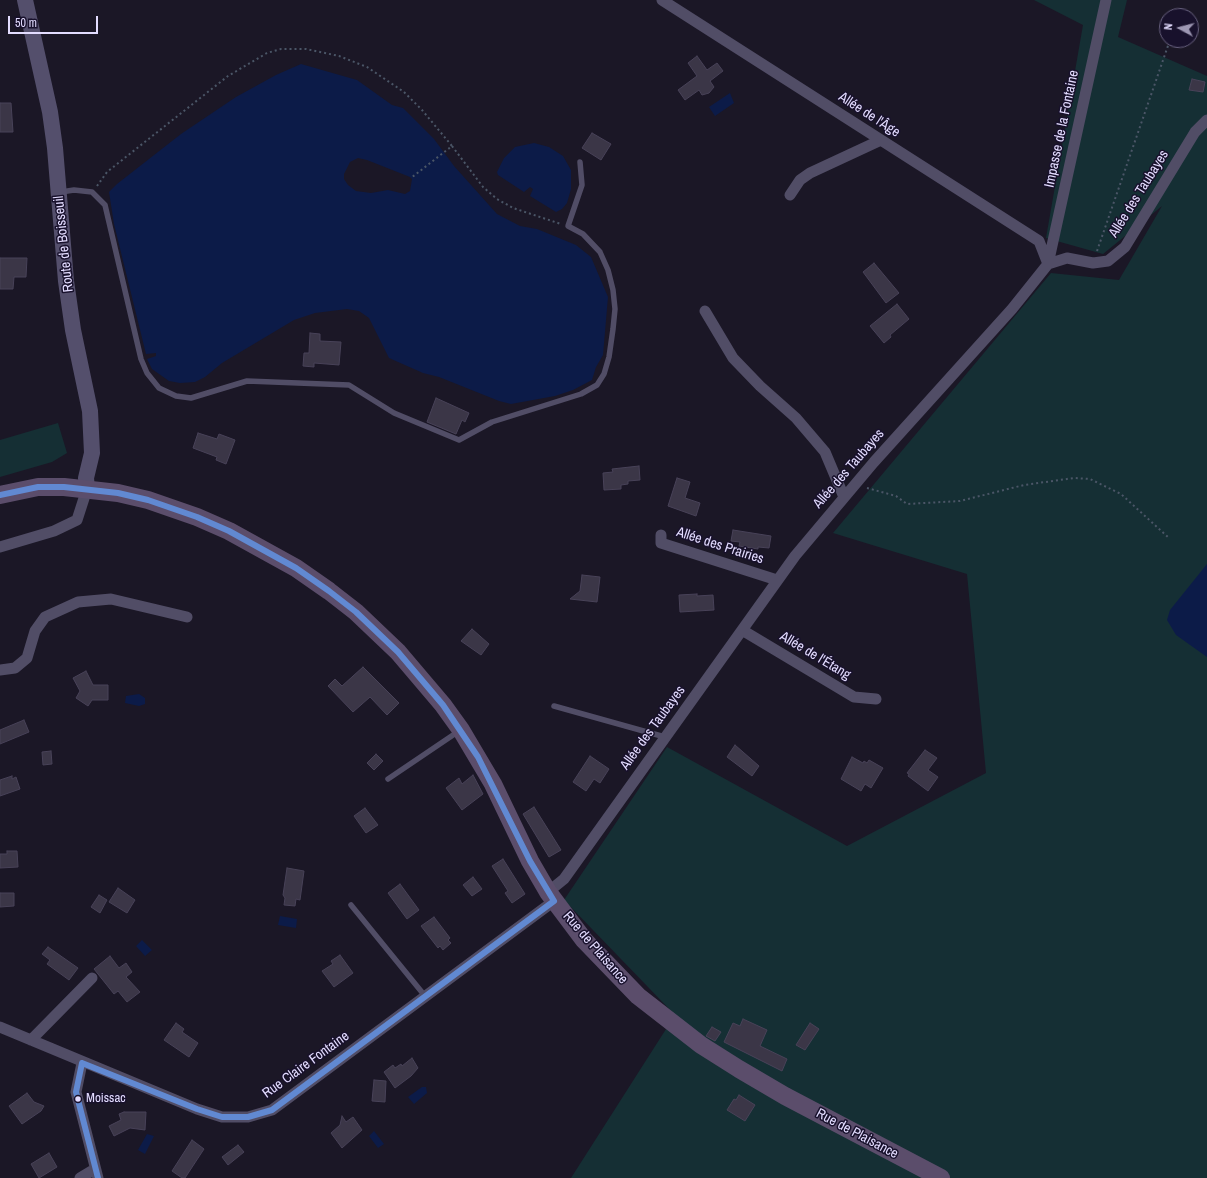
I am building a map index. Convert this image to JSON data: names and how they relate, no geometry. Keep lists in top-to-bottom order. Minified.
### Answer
{"streets":{"main road":["Route de Boisseuil","Rue de Plaisance"],"street":["Allée de l'Âge","Impasse de la Fontaine","Allée des Taubayes","Allée des Prairies","Allée de l'Étang","Rue Claire Fontaine"]},"crossings":[["Allée de l'Âge","Impasse de la Fontaine"],["Allée de l'Âge","Allée des Taubayes"],["Impasse de la Fontaine","Allée des Taubayes"],["Allée des Taubayes","Allée des Prairies"],["Allée des Taubayes","Allée de l'Étang"],["Allée des Taubayes","Rue de Plaisance"],["Allée des Taubayes","Rue Claire Fontaine"],["Route de Boisseuil","Rue de Plaisance"],["Rue de Plaisance","Rue Claire Fontaine"]],"places":["Moissac"],"scale_bar":"50 m","north":"left"}
